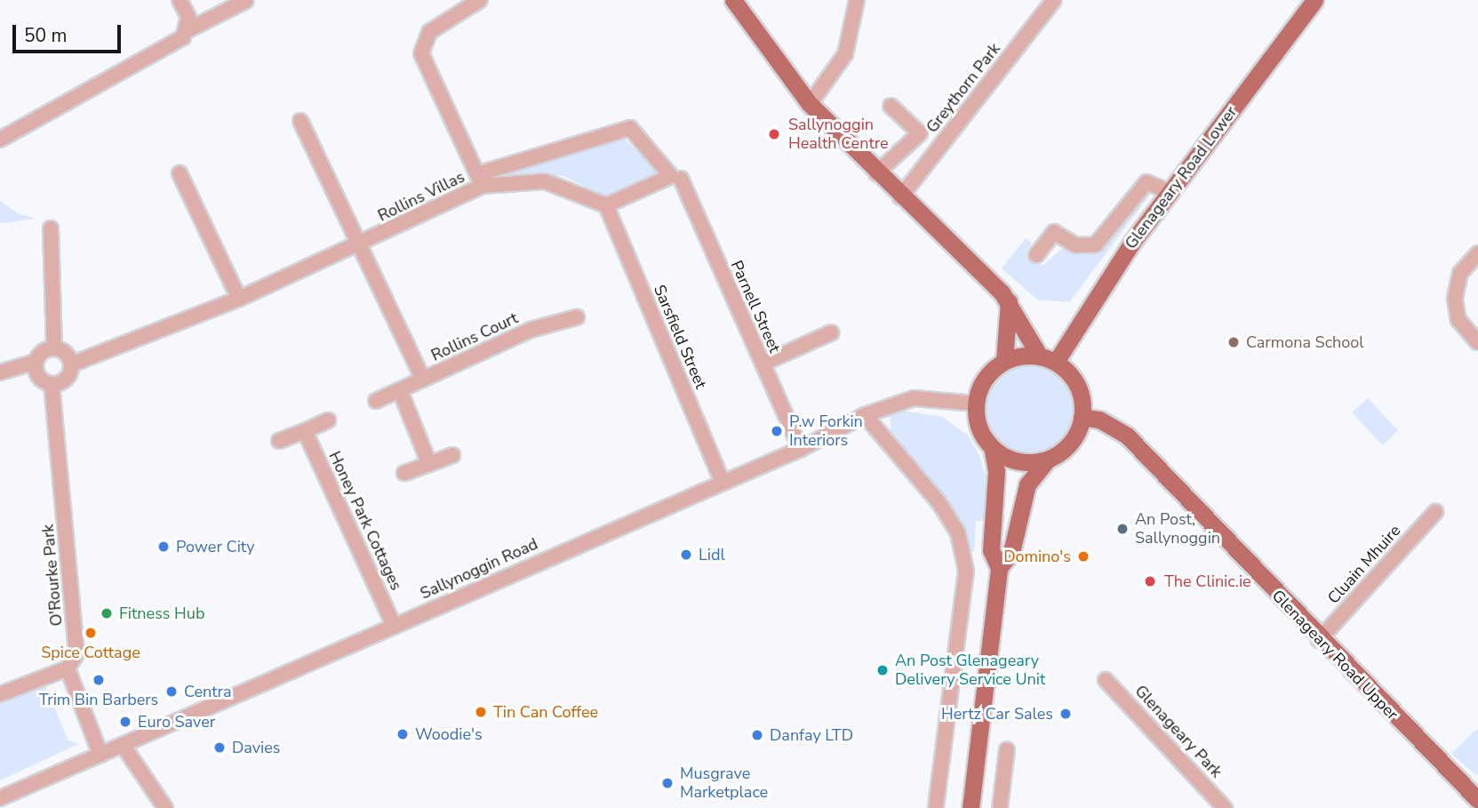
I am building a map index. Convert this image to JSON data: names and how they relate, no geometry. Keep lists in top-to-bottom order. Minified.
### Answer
{"streets":{"main road":["Glenageary Road Lower","Glenageary Road Upper"],"street":["Greythorn Park","Rollins Villas","Parnell Street","Rollins Court","Sarsfield Street","Honey Park Cottages","Cluain Mhuire","Sallynoggin Road","O'Rourke Park","Glenageary Park"]},"crossings":[["Glenageary Road Lower","Sallynoggin Road"],["Glenageary Road Lower","Glenageary Road Upper"],["Rollins Villas","Parnell Street"],["Rollins Villas","Rollins Court"],["Rollins Villas","Sarsfield Street"],["Rollins Villas","O'Rourke Park"],["Parnell Street","Sallynoggin Road"],["Sarsfield Street","Sallynoggin Road"],["Honey Park Cottages","Sallynoggin Road"],["Cluain Mhuire","Glenageary Road Upper"],["Sallynoggin Road","Glenageary Road Upper"]],"places":["Sallynoggin Health Centre","Carmona School","P.w Forkin Interiors","An Post, Sallynoggin","Power City","Lidl","Domino's","The Clinic.ie","Fitness Hub","Spice Cottage","An Post Glenageary Delivery Service Unit","Trim Bin Barbers","Centra","Tin Can Coffee","Hertz Car Sales","Euro Saver","Woodie's","Danfay LTD","Davies","Musgrave Marketplace"],"scale_bar":"50 m"}
